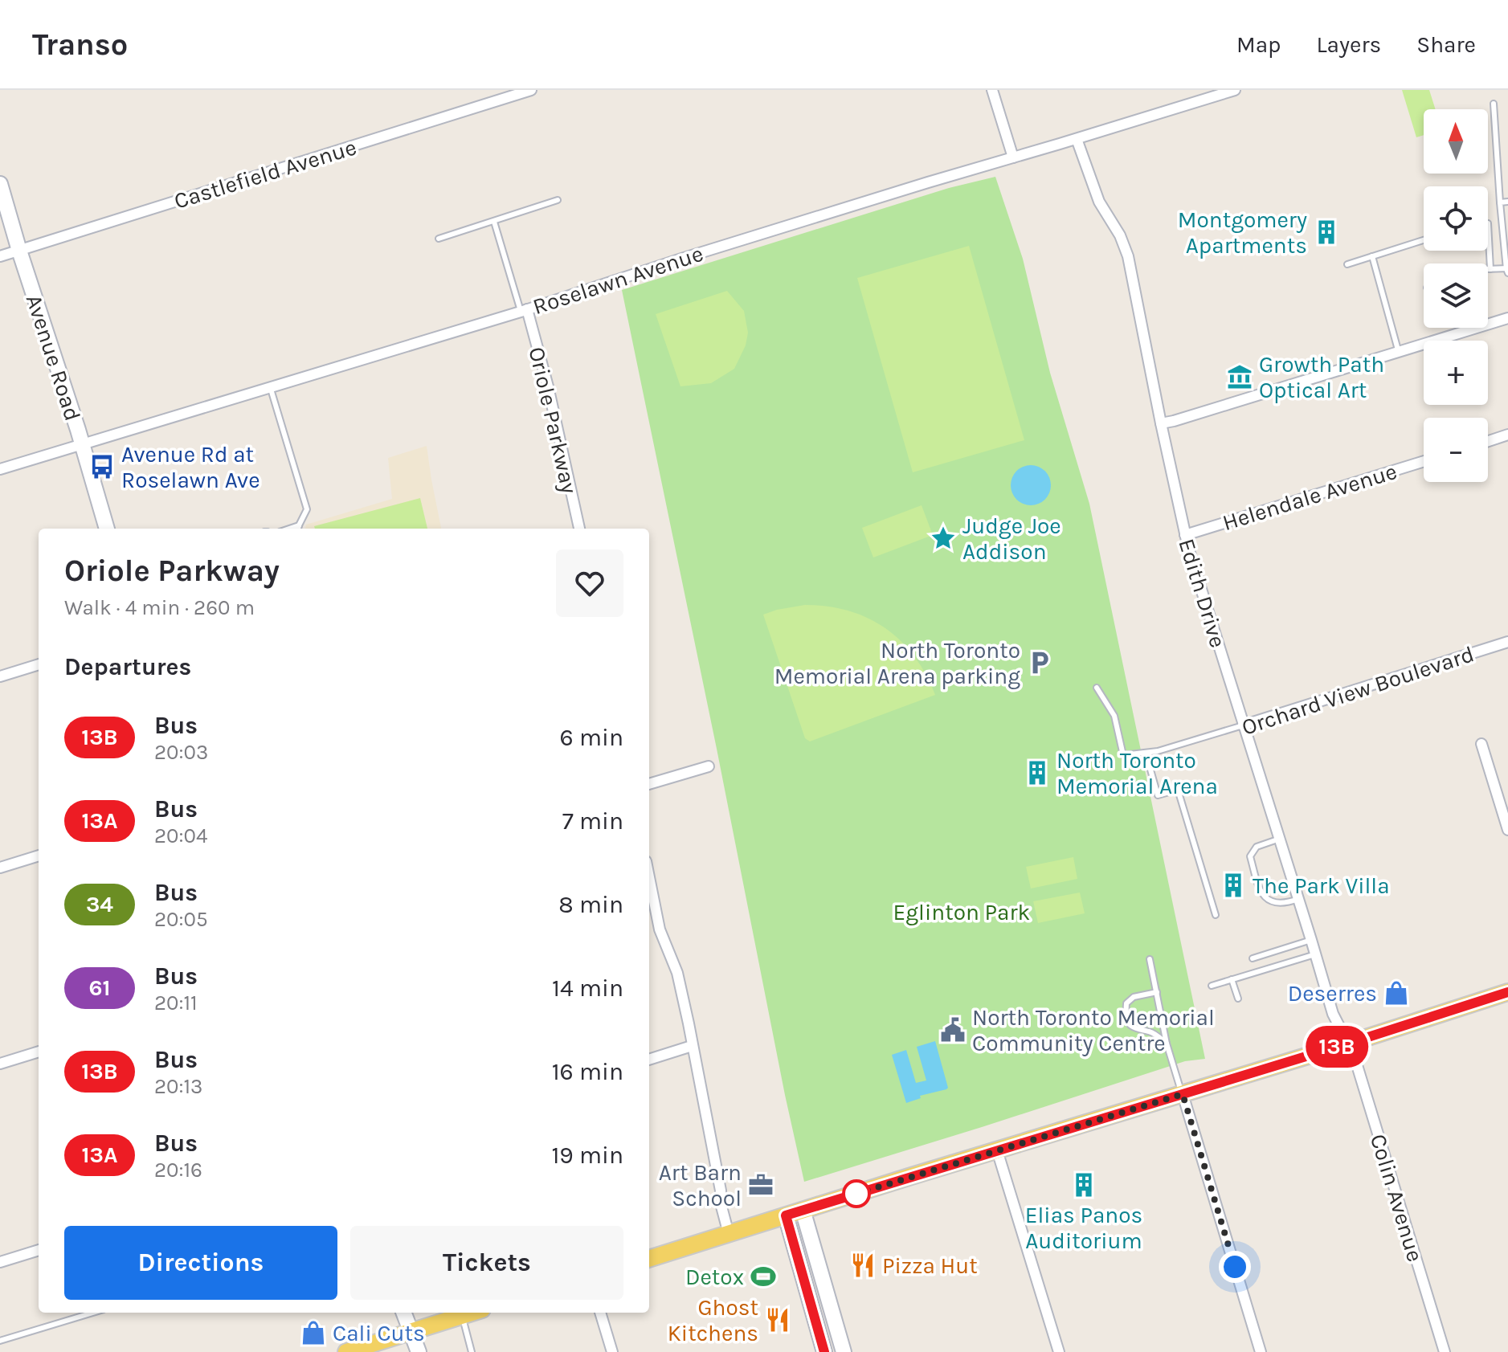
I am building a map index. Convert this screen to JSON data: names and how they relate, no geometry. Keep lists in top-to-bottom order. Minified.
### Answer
{"streets":{"main road":["Avenue Road"],"street":["Castlefield Avenue","Roselawn Avenue","Oriole Parkway","Helendale Avenue","Edith Drive","Orchard View Boulevard","Colin Avenue"]},"crossings":[["Castlefield Avenue","Avenue Road"],["Roselawn Avenue","Avenue Road"],["Roselawn Avenue","Oriole Parkway"],["Roselawn Avenue","Edith Drive"],["Helendale Avenue","Edith Drive"],["Edith Drive","Orchard View Boulevard"],["Edith Drive","Colin Avenue"]],"parks":["Eglinton Park"],"places":{"building":["Montgomery Apartments","North Toronto Memorial Arena","The Park Villa","Elias Panos Auditorium"],"museum":["Growth Path Optical Art"],"bus stop":["Avenue Rd at Roselawn Ave"],"place":["Judge Joe Addison"],"parking":["North Toronto Memorial Arena parking"],"shop":["Deserres","Cali Cuts"],"public building":["North Toronto Memorial Community Centre"],"office":["Art Barn School"],"restaurant":["Pizza Hut","Ghost Kitchens"],"sports":["Detox"]},"lines":["bus line 13B"],"north":"top","page":{"header":"Transo","nav":["Map","Layers","Share"],"on_map":"13B","map_buttons":["+","−"],"heading":[["Oriole Parkway","Walk · 4 min · 260 m"],"Departures"],"list":[{"mark":"13B","name":"Bus","note":"20:03","value":"6 min"},{"mark":"13A","name":"Bus","note":"20:04","value":"7 min"},{"mark":"34","name":"Bus","note":"20:05","value":"8 min"},{"mark":"61","name":"Bus","note":"20:11","value":"14 min"},{"mark":"13B","name":"Bus","note":"20:13","value":"16 min"},{"mark":"13A","name":"Bus","note":"20:16","value":"19 min"}],"buttons":["Directions","Tickets"]}}
